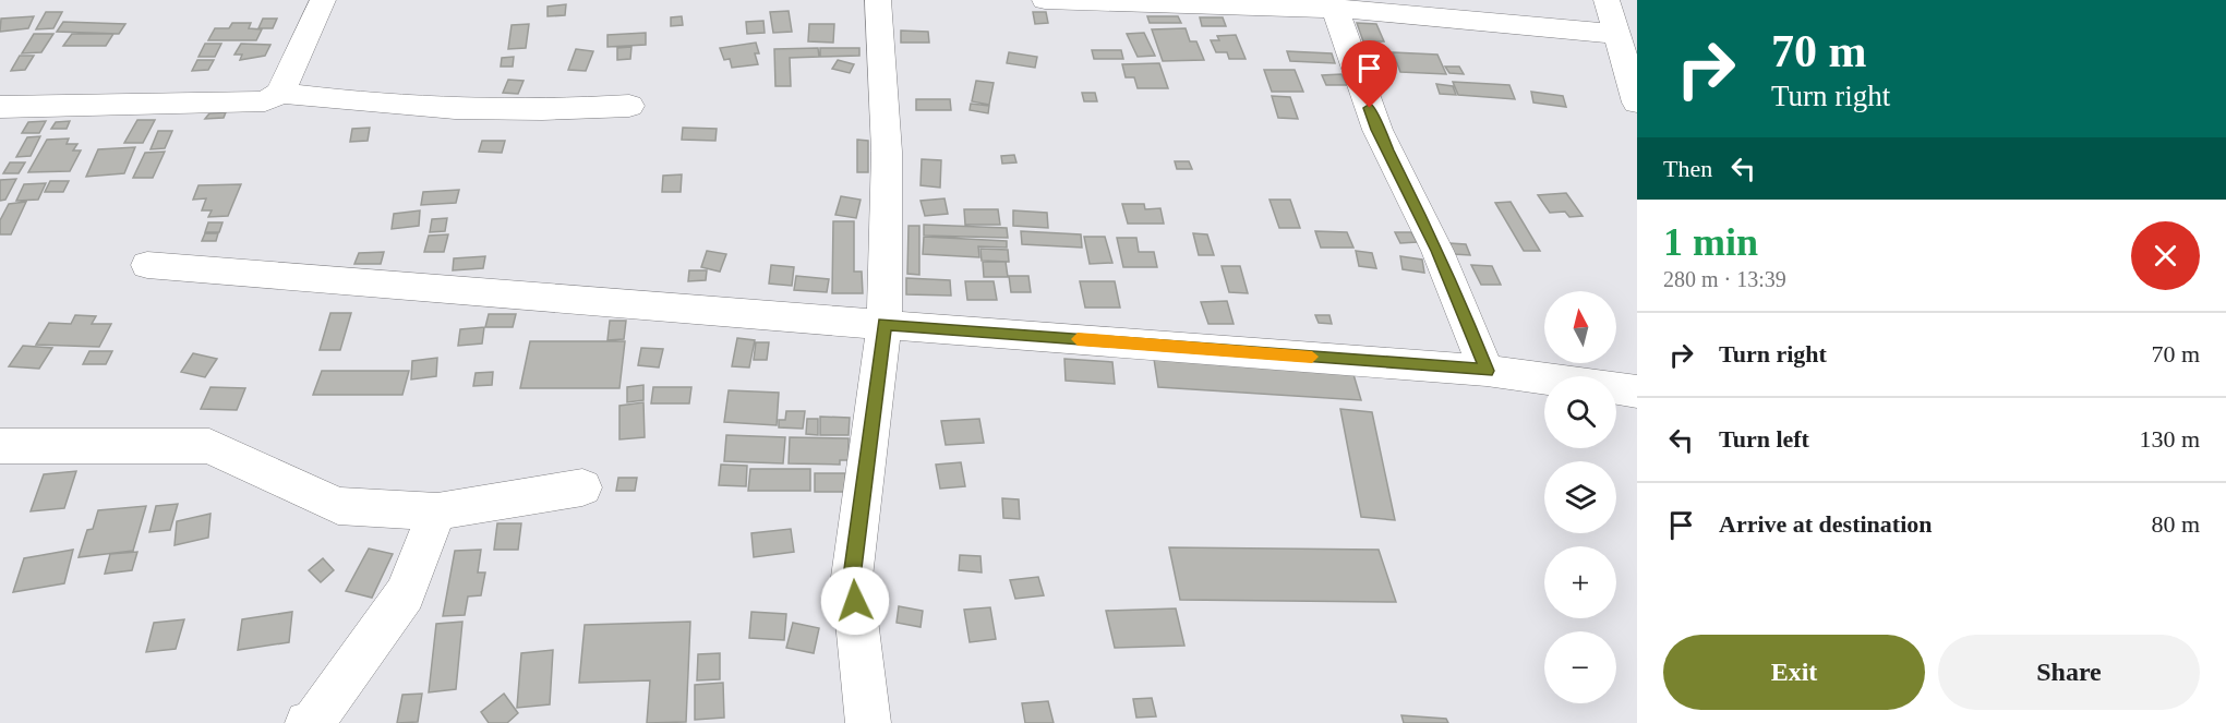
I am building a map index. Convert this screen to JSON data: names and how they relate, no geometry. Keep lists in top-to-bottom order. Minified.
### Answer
{"north":"top","page":{"turn":["70 m","Turn right"],"then":"Then","heading":["1 min","280 m · 13:39"],"map_buttons":["+","−"],"list":[{"name":"Turn right","value":"70 m"},{"name":"Turn left","value":"130 m"},{"name":"Arrive at destination","value":"80 m"}],"buttons":["Exit","Share"]}}
